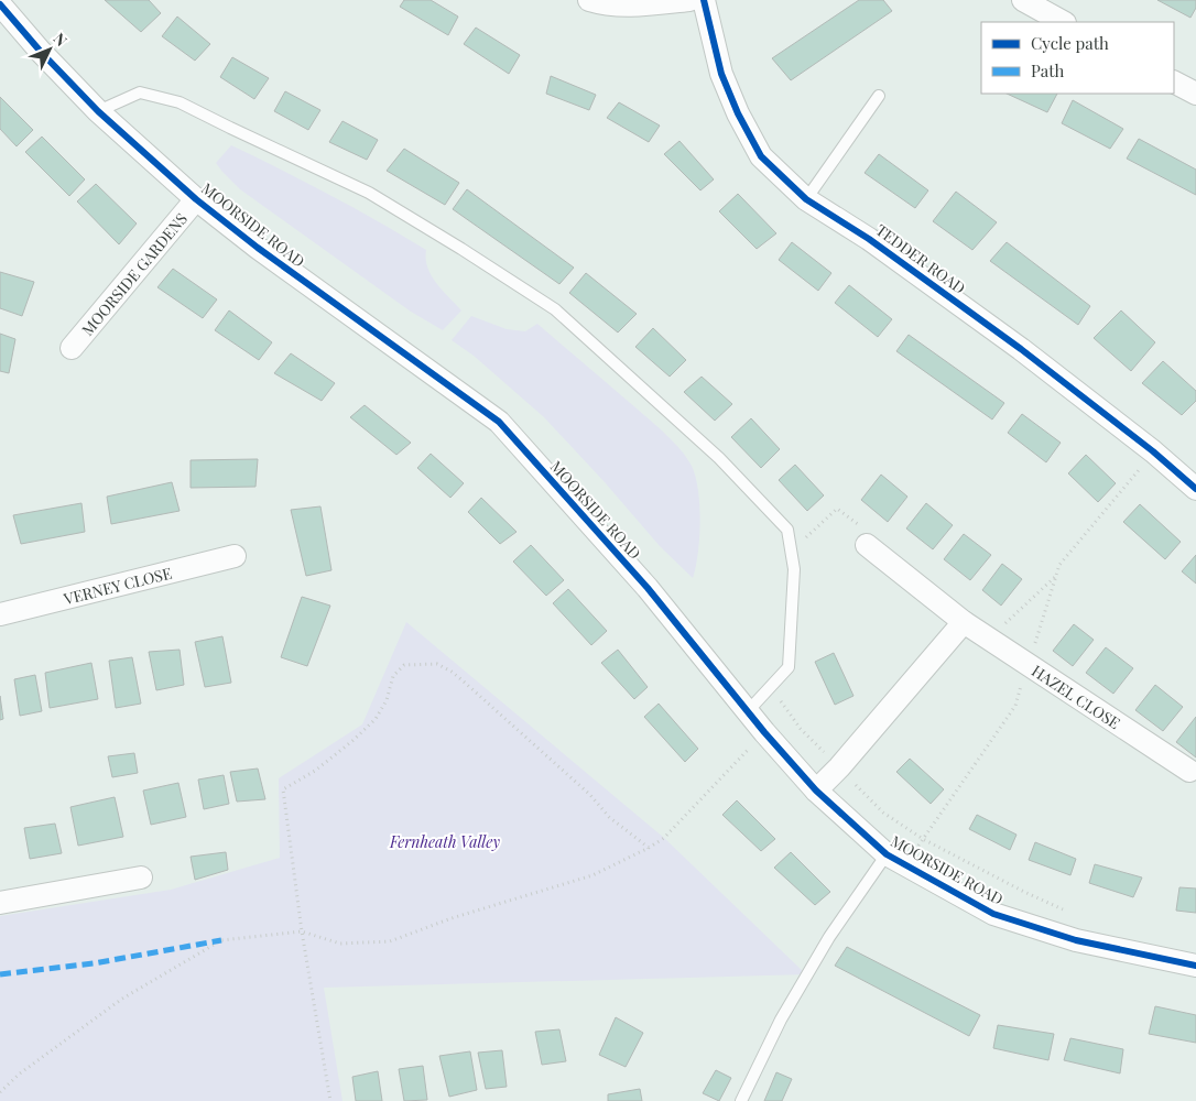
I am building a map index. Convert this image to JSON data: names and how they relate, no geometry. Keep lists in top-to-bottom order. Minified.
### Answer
{"streets":{"street":["MOORSIDE ROAD","TEDDER ROAD","MOORSIDE GARDENS","VERNEY CLOSE","HAZEL CLOSE"]},"crossings":[["MOORSIDE ROAD","MOORSIDE GARDENS"]],"parks":["Fernheath Valley"],"legend":["Cycle path","Path"],"north":"top right"}
